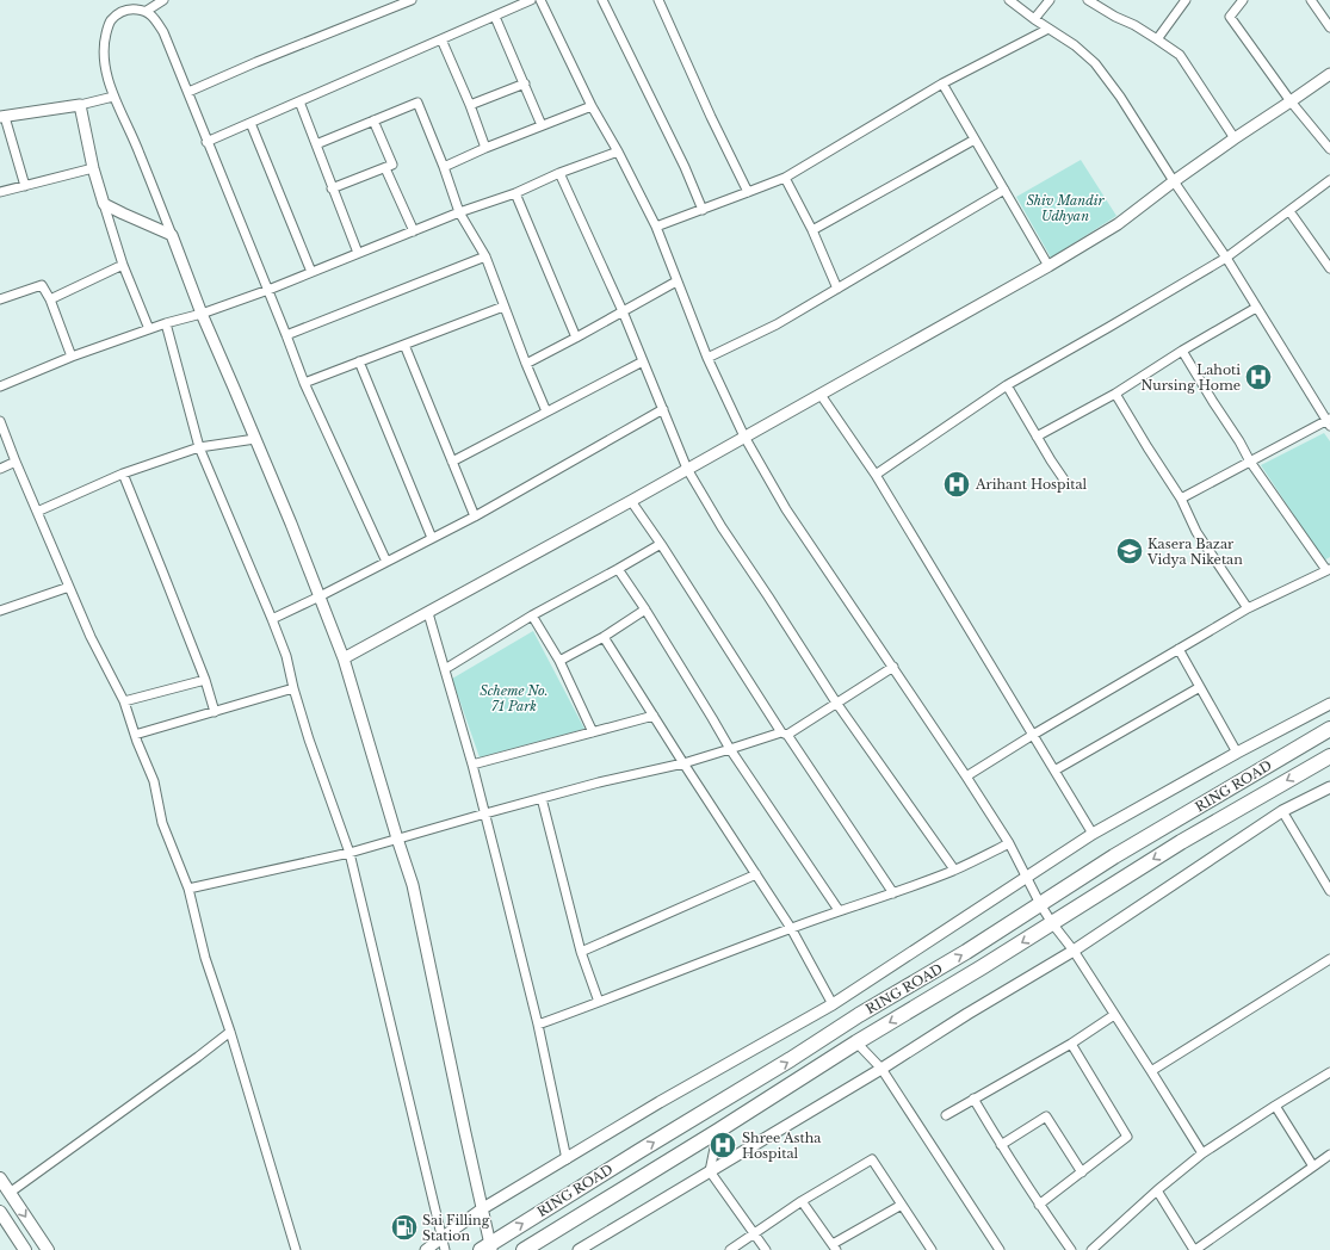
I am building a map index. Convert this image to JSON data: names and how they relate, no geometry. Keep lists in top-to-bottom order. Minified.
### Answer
{"streets":{"highway":["RING ROAD"]},"parks":["Shiv Mandir Udhyan","Scheme No. 71 Park"],"places":{"hospital":["Lahoti Nursing Home","Arihant Hospital","Shree Astha Hospital"],"school or university":["Kasera Bazar Vidya Niketan"],"fuel station":["Sai Filling Station"]}}
